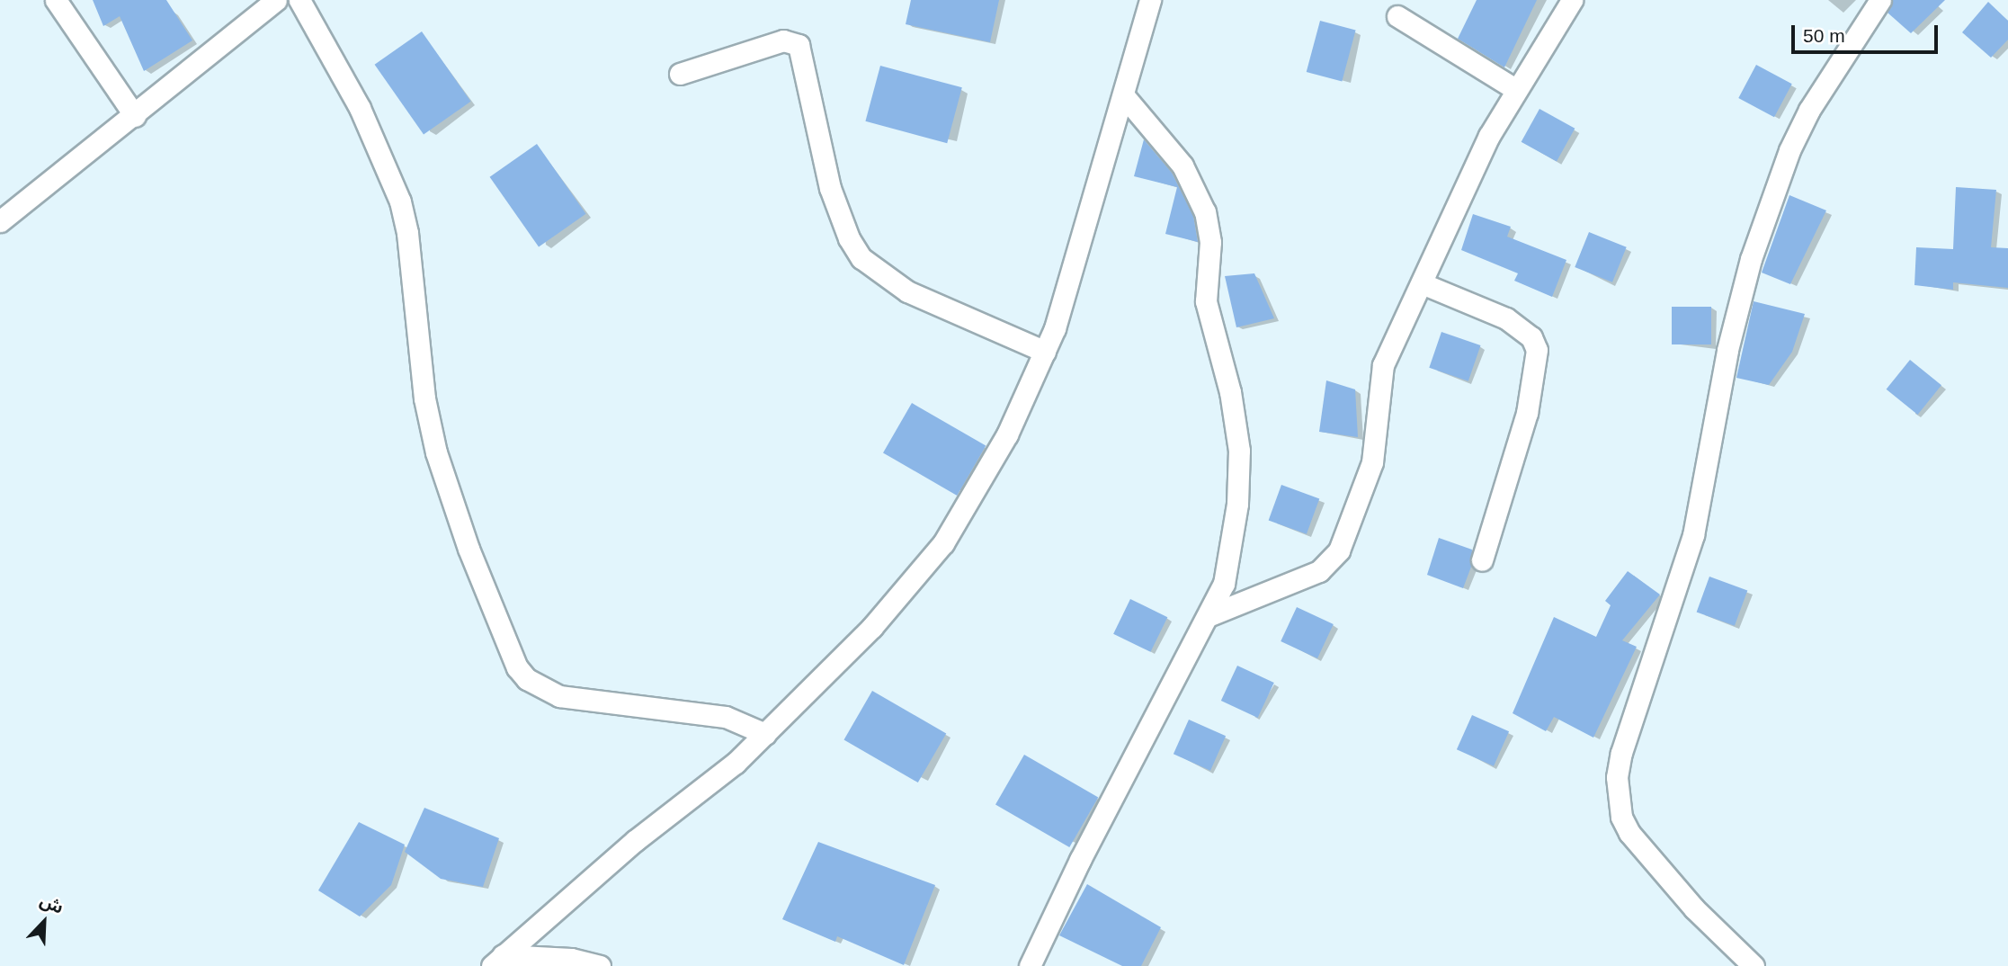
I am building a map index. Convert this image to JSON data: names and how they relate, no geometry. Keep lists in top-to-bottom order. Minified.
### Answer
{"scale_bar":"50 m","north":"top right"}
